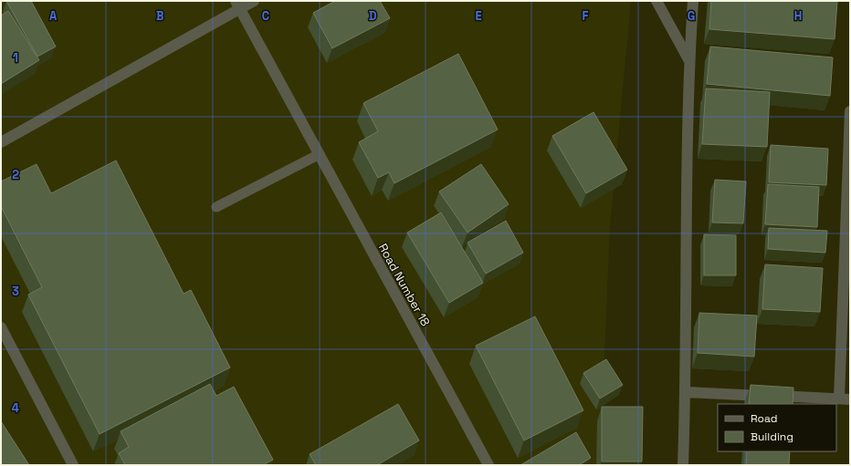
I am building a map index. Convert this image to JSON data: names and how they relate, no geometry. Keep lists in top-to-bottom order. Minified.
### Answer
{"streets":{"street":["Road Number 18"]},"legend":["Road","Building"],"grid":{"columns":["A","B","C","D","E","F","G","H"],"rows":["1","2","3","4"]}}
